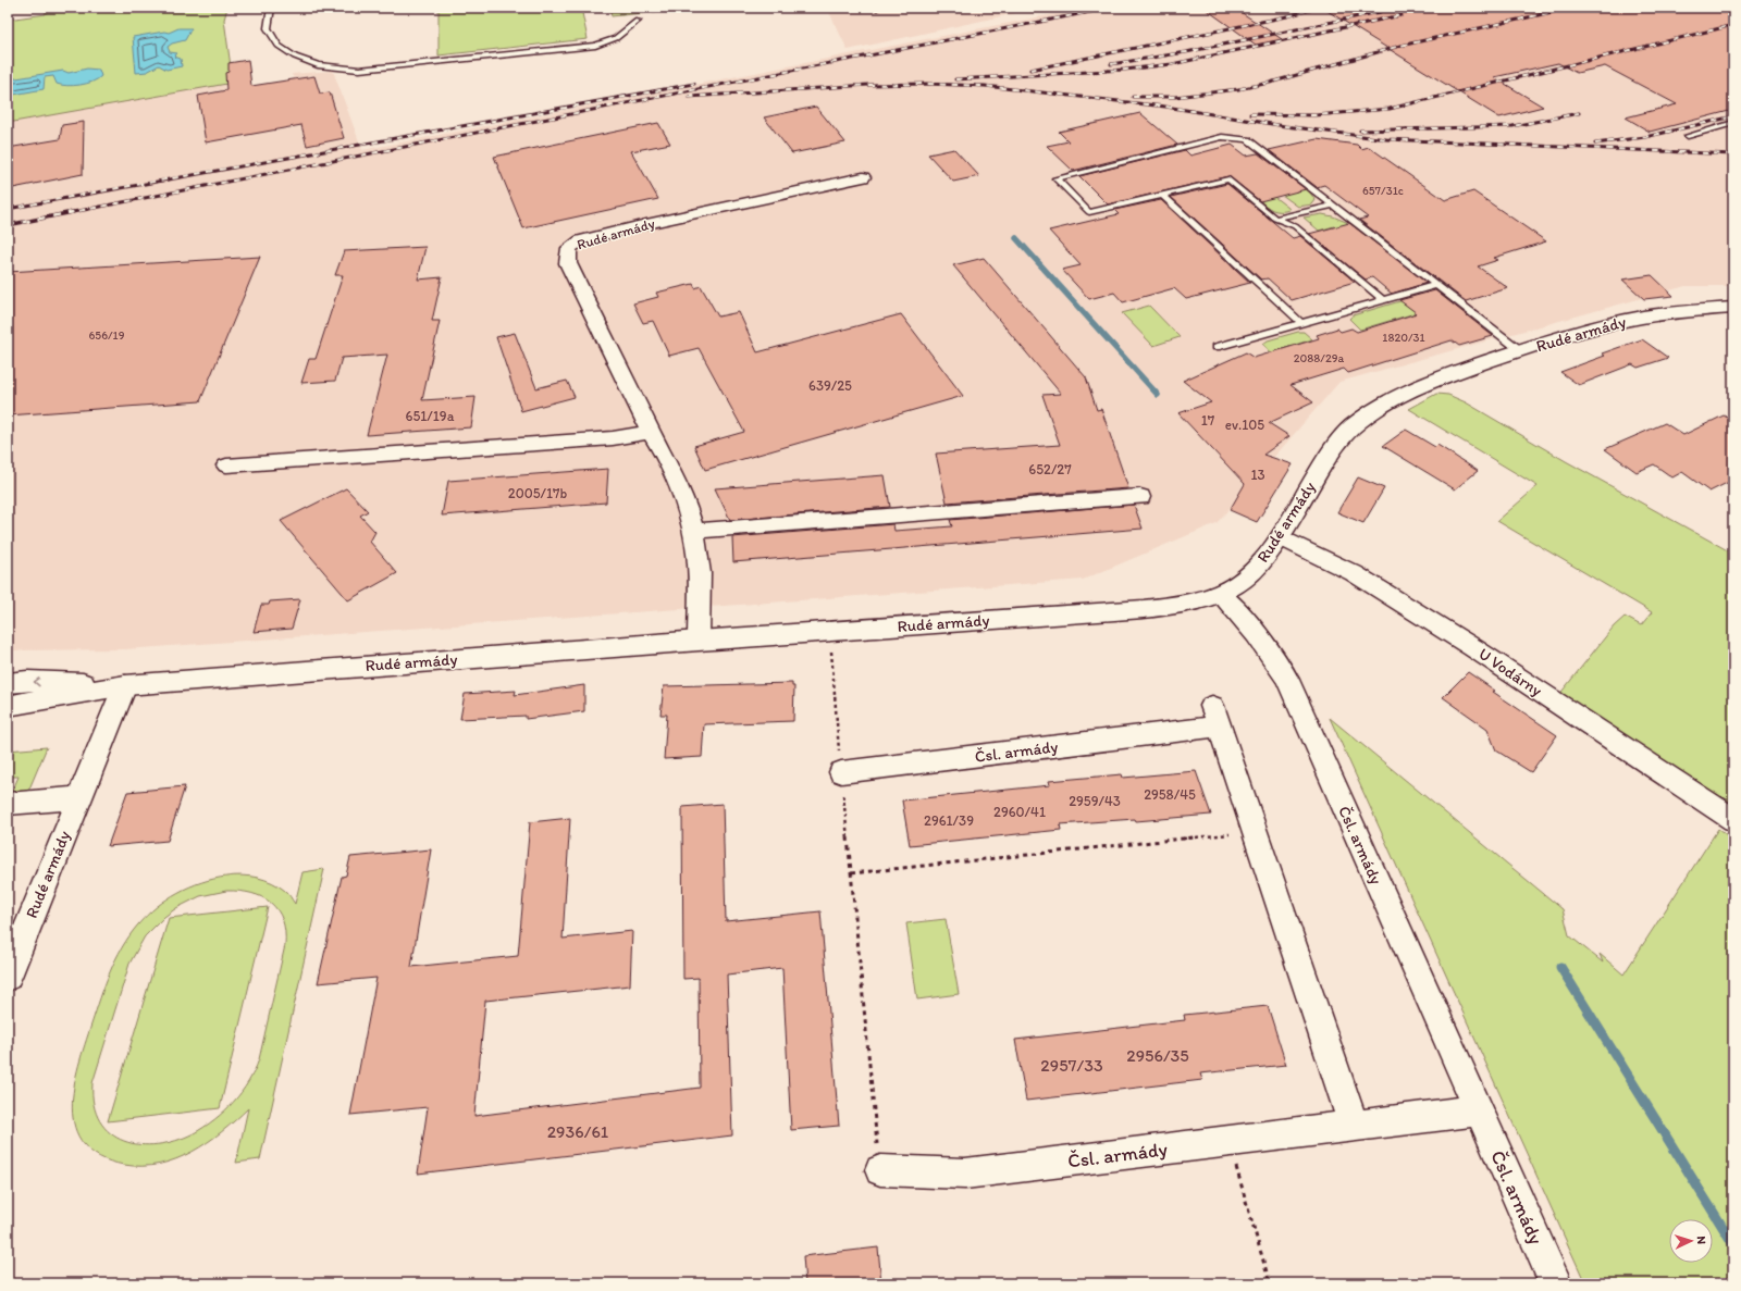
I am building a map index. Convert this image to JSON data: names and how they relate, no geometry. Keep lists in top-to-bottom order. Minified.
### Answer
{"streets":{"main road":["Rudé armády"],"street":["U Vodárny","Čsl. armády"]},"crossings":[["Rudé armády","U Vodárny"],["Rudé armády","Čsl. armády"]],"house_numbers":["657/31c","656/19","1820/31","2088/29a","639/25","651/19a","17","ev.105","652/27","13","2005/17b","2958/45","2959/43","2960/41","2961/39","2956/35","2957/33","2936/61"],"north":"right"}
